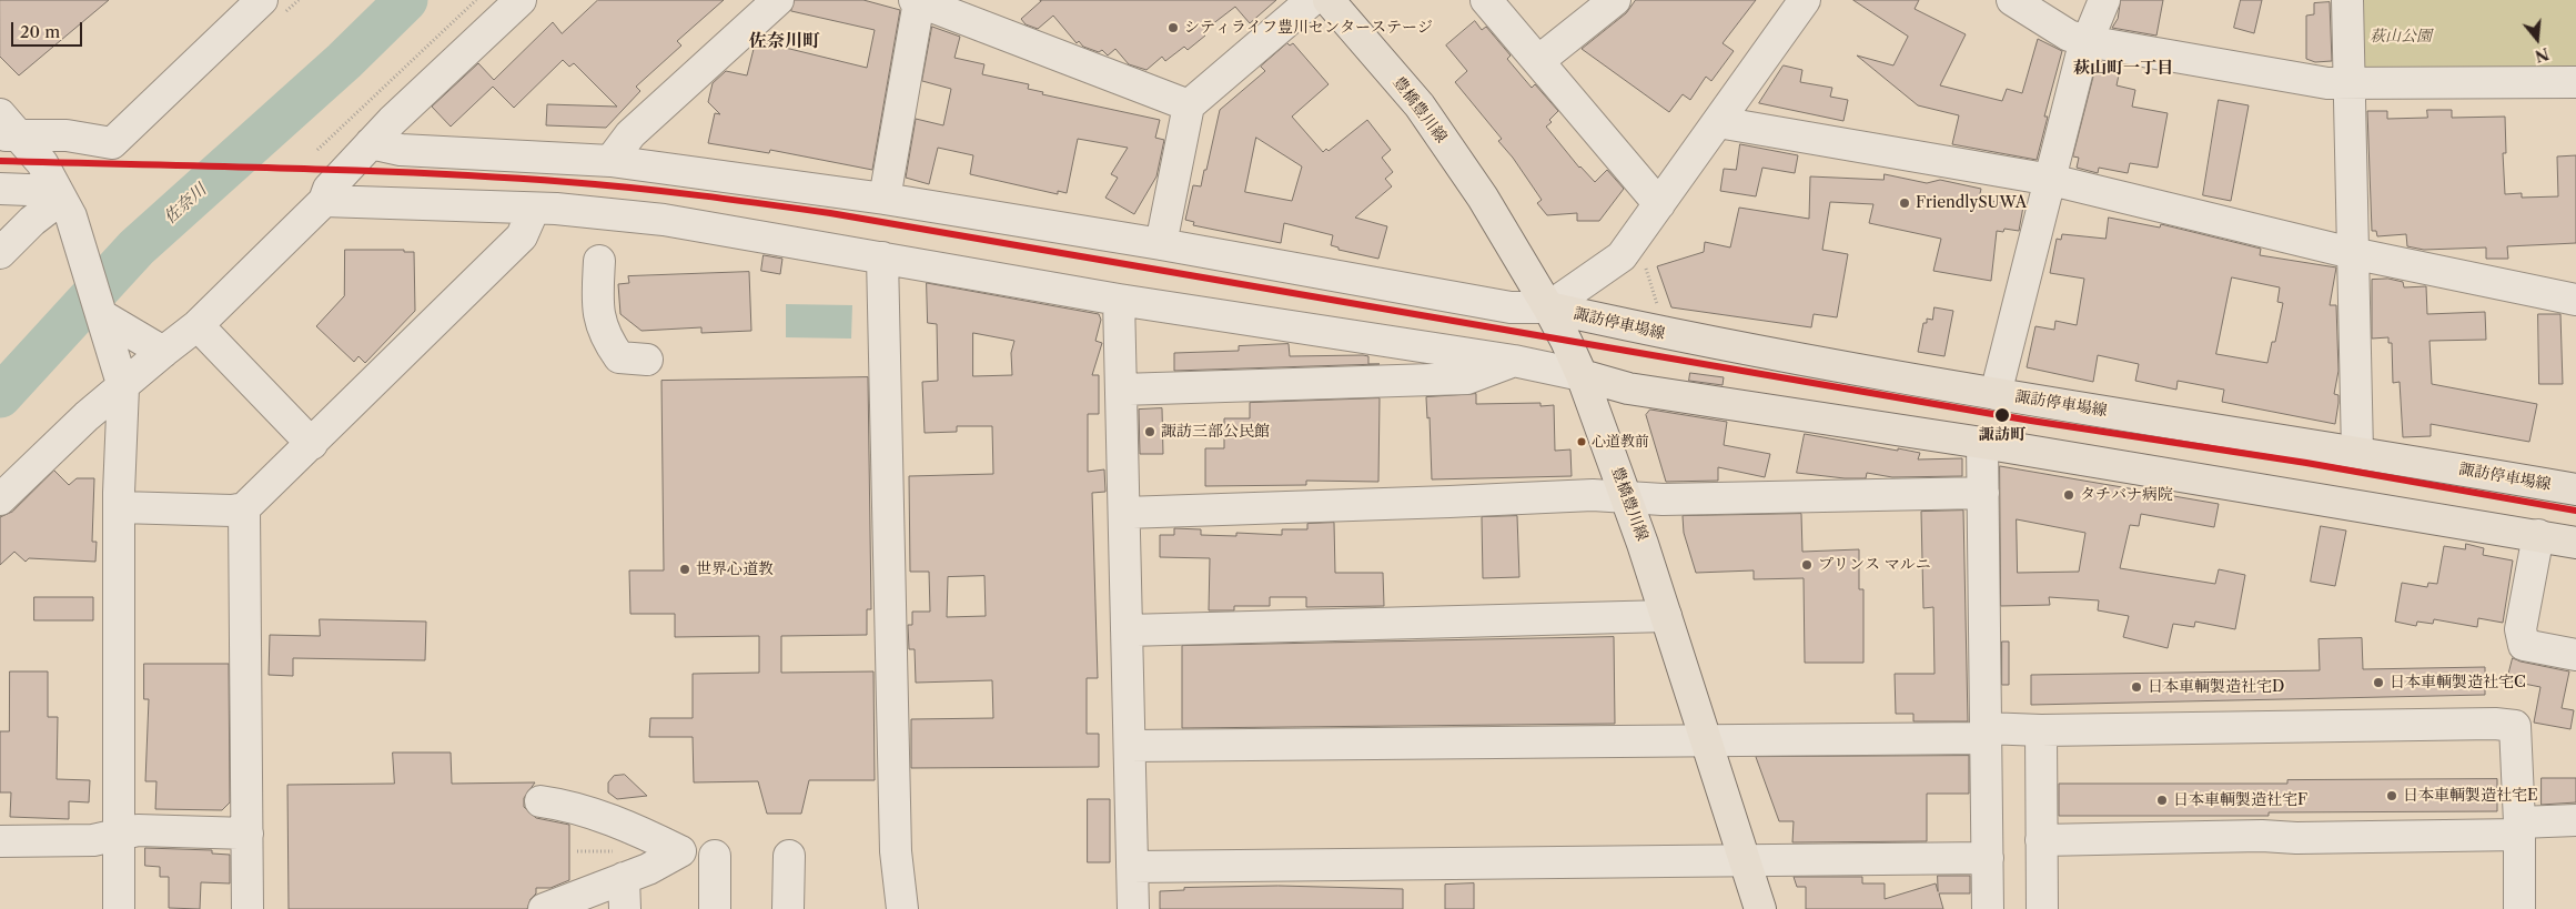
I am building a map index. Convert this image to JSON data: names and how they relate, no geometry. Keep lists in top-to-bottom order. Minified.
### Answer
{"streets":{"main road":["豊橋豊川線","諏訪停車場線"]},"crossings":[["豊橋豊川線","諏訪停車場線"]],"districts":["佐奈川町","萩山町一丁目"],"water":["佐奈川"],"parks":["萩山公園"],"places":["シティライフ豊川センターステージ","FriendlySUWA","諏訪町","諏訪三部公民館","心道教前","タチバナ病院","プリンス マルニ","世界心道教","日本車輌製造社宅C","日本車輌製造社宅D","日本車輌製造社宅E","日本車輌製造社宅F"],"scale_bar":"20 m","north":"bottom"}
